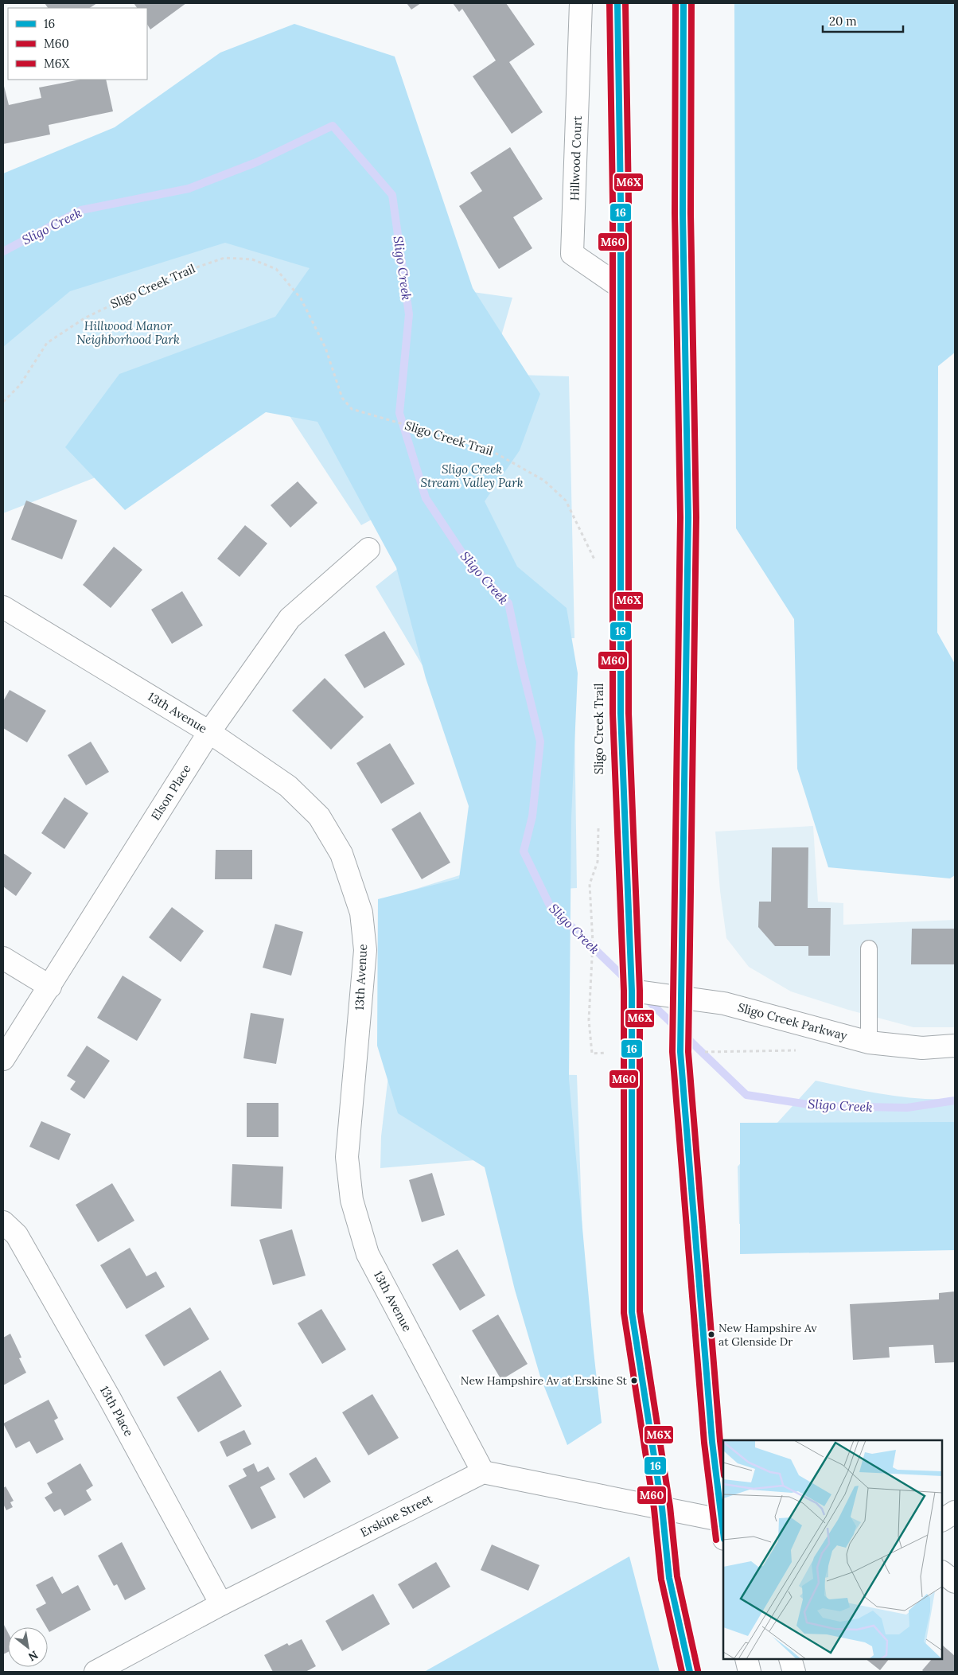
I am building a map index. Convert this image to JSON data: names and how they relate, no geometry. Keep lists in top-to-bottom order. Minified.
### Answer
{"streets":{"street":["Hillwood Court","13th Avenue","Elson Place","Sligo Creek Parkway","13th Place","Erskine Street"],"path":["Sligo Creek Trail"]},"crossings":[["13th Avenue","Elson Place"],["13th Avenue","Erskine Street"],["13th Place","Erskine Street"]],"water":["Sligo Creek"],"parks":["Hillwood Manor Neighborhood Park","Sligo Creek Stream Valley Park"],"places":["New Hampshire Av at Glenside Dr","New Hampshire Av at Erskine St"],"lines":["transit line 16","transit line M60","transit line M6X"],"legend":["16","M60","M6X"],"scale_bar":"20 m","north":"bottom right"}
